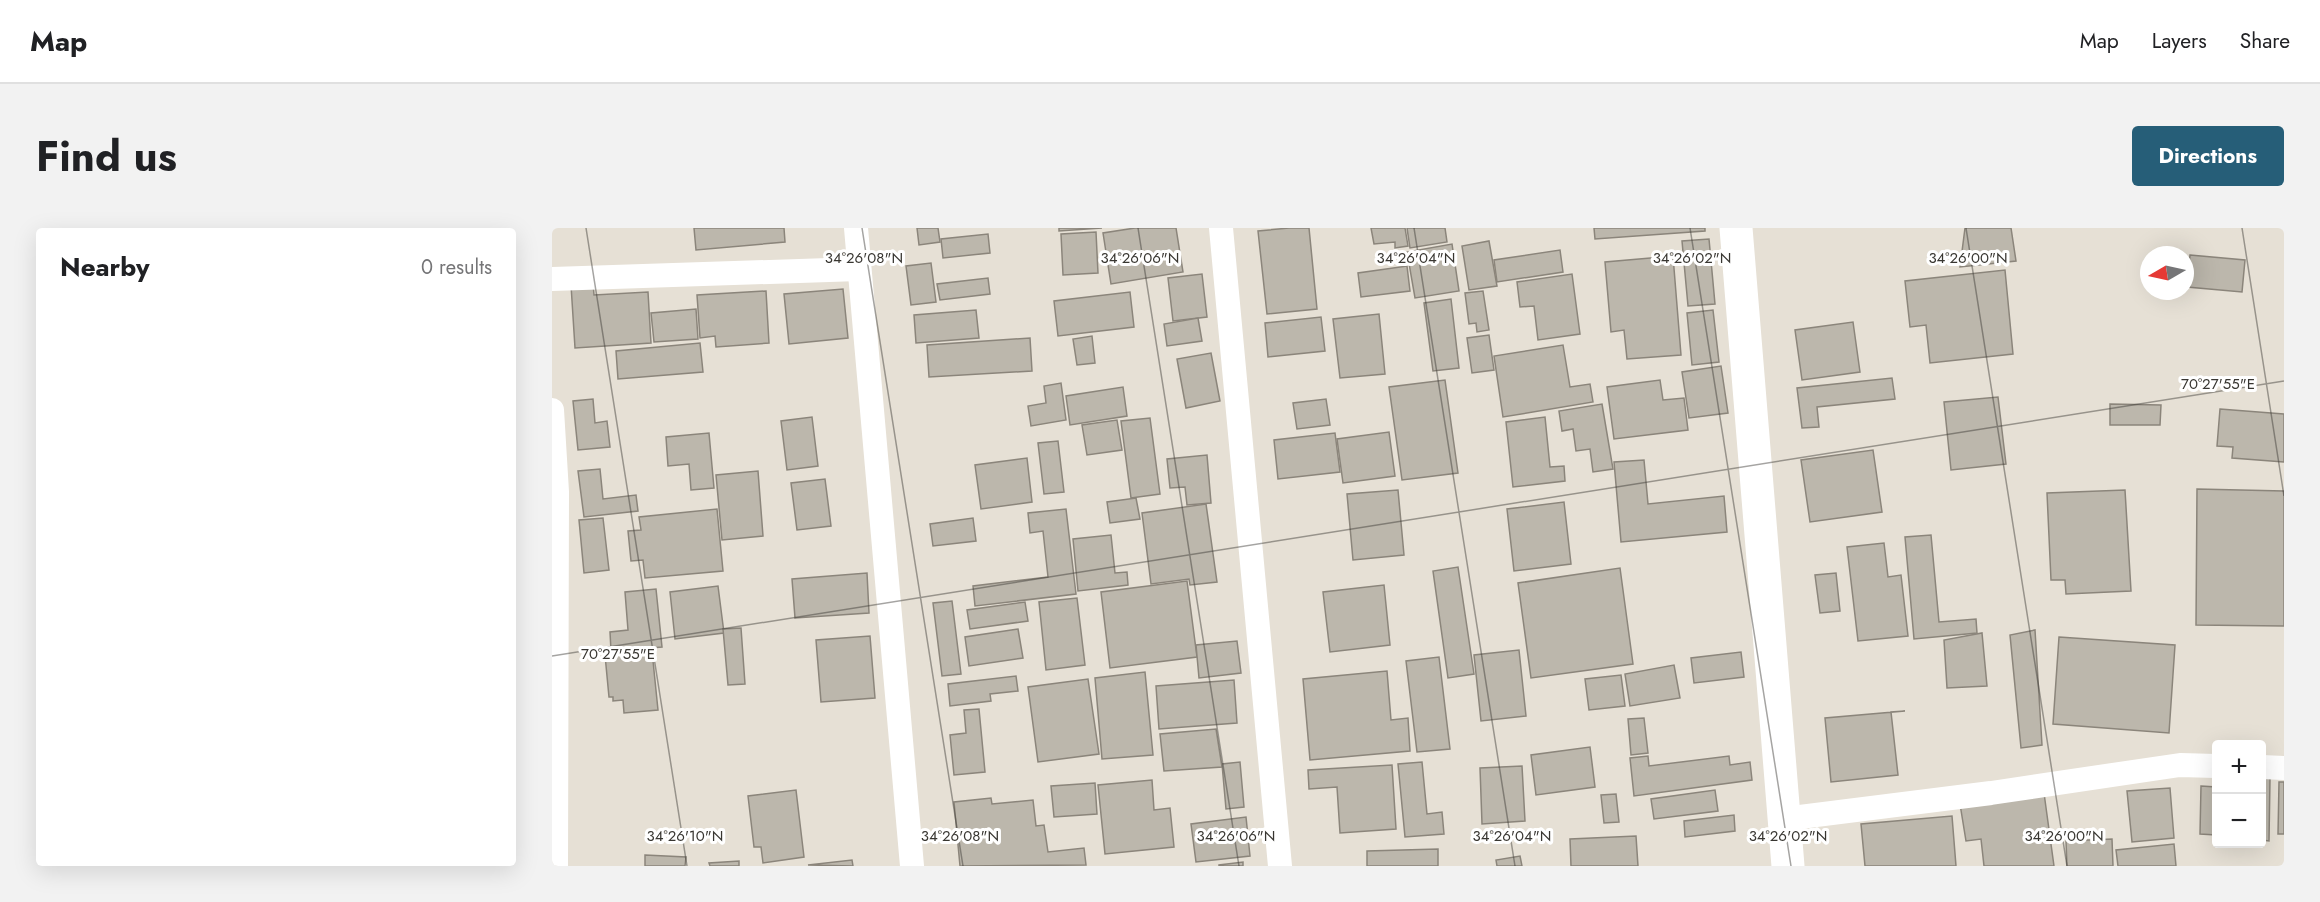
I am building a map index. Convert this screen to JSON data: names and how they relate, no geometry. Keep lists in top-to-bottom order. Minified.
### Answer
{"north":"left","page":{"header":"Map","nav":["Map","Layers","Share"],"title":"Find us","buttons":"Directions","heading":["Nearby","0 results"],"map_buttons":["+","−"]},"coordinates":["34°26'08\"N","34°26'06\"N","34°26'04\"N","34°26'02\"N","34°26'00\"N","70°27'55\"E","34°26'10\"N"]}
